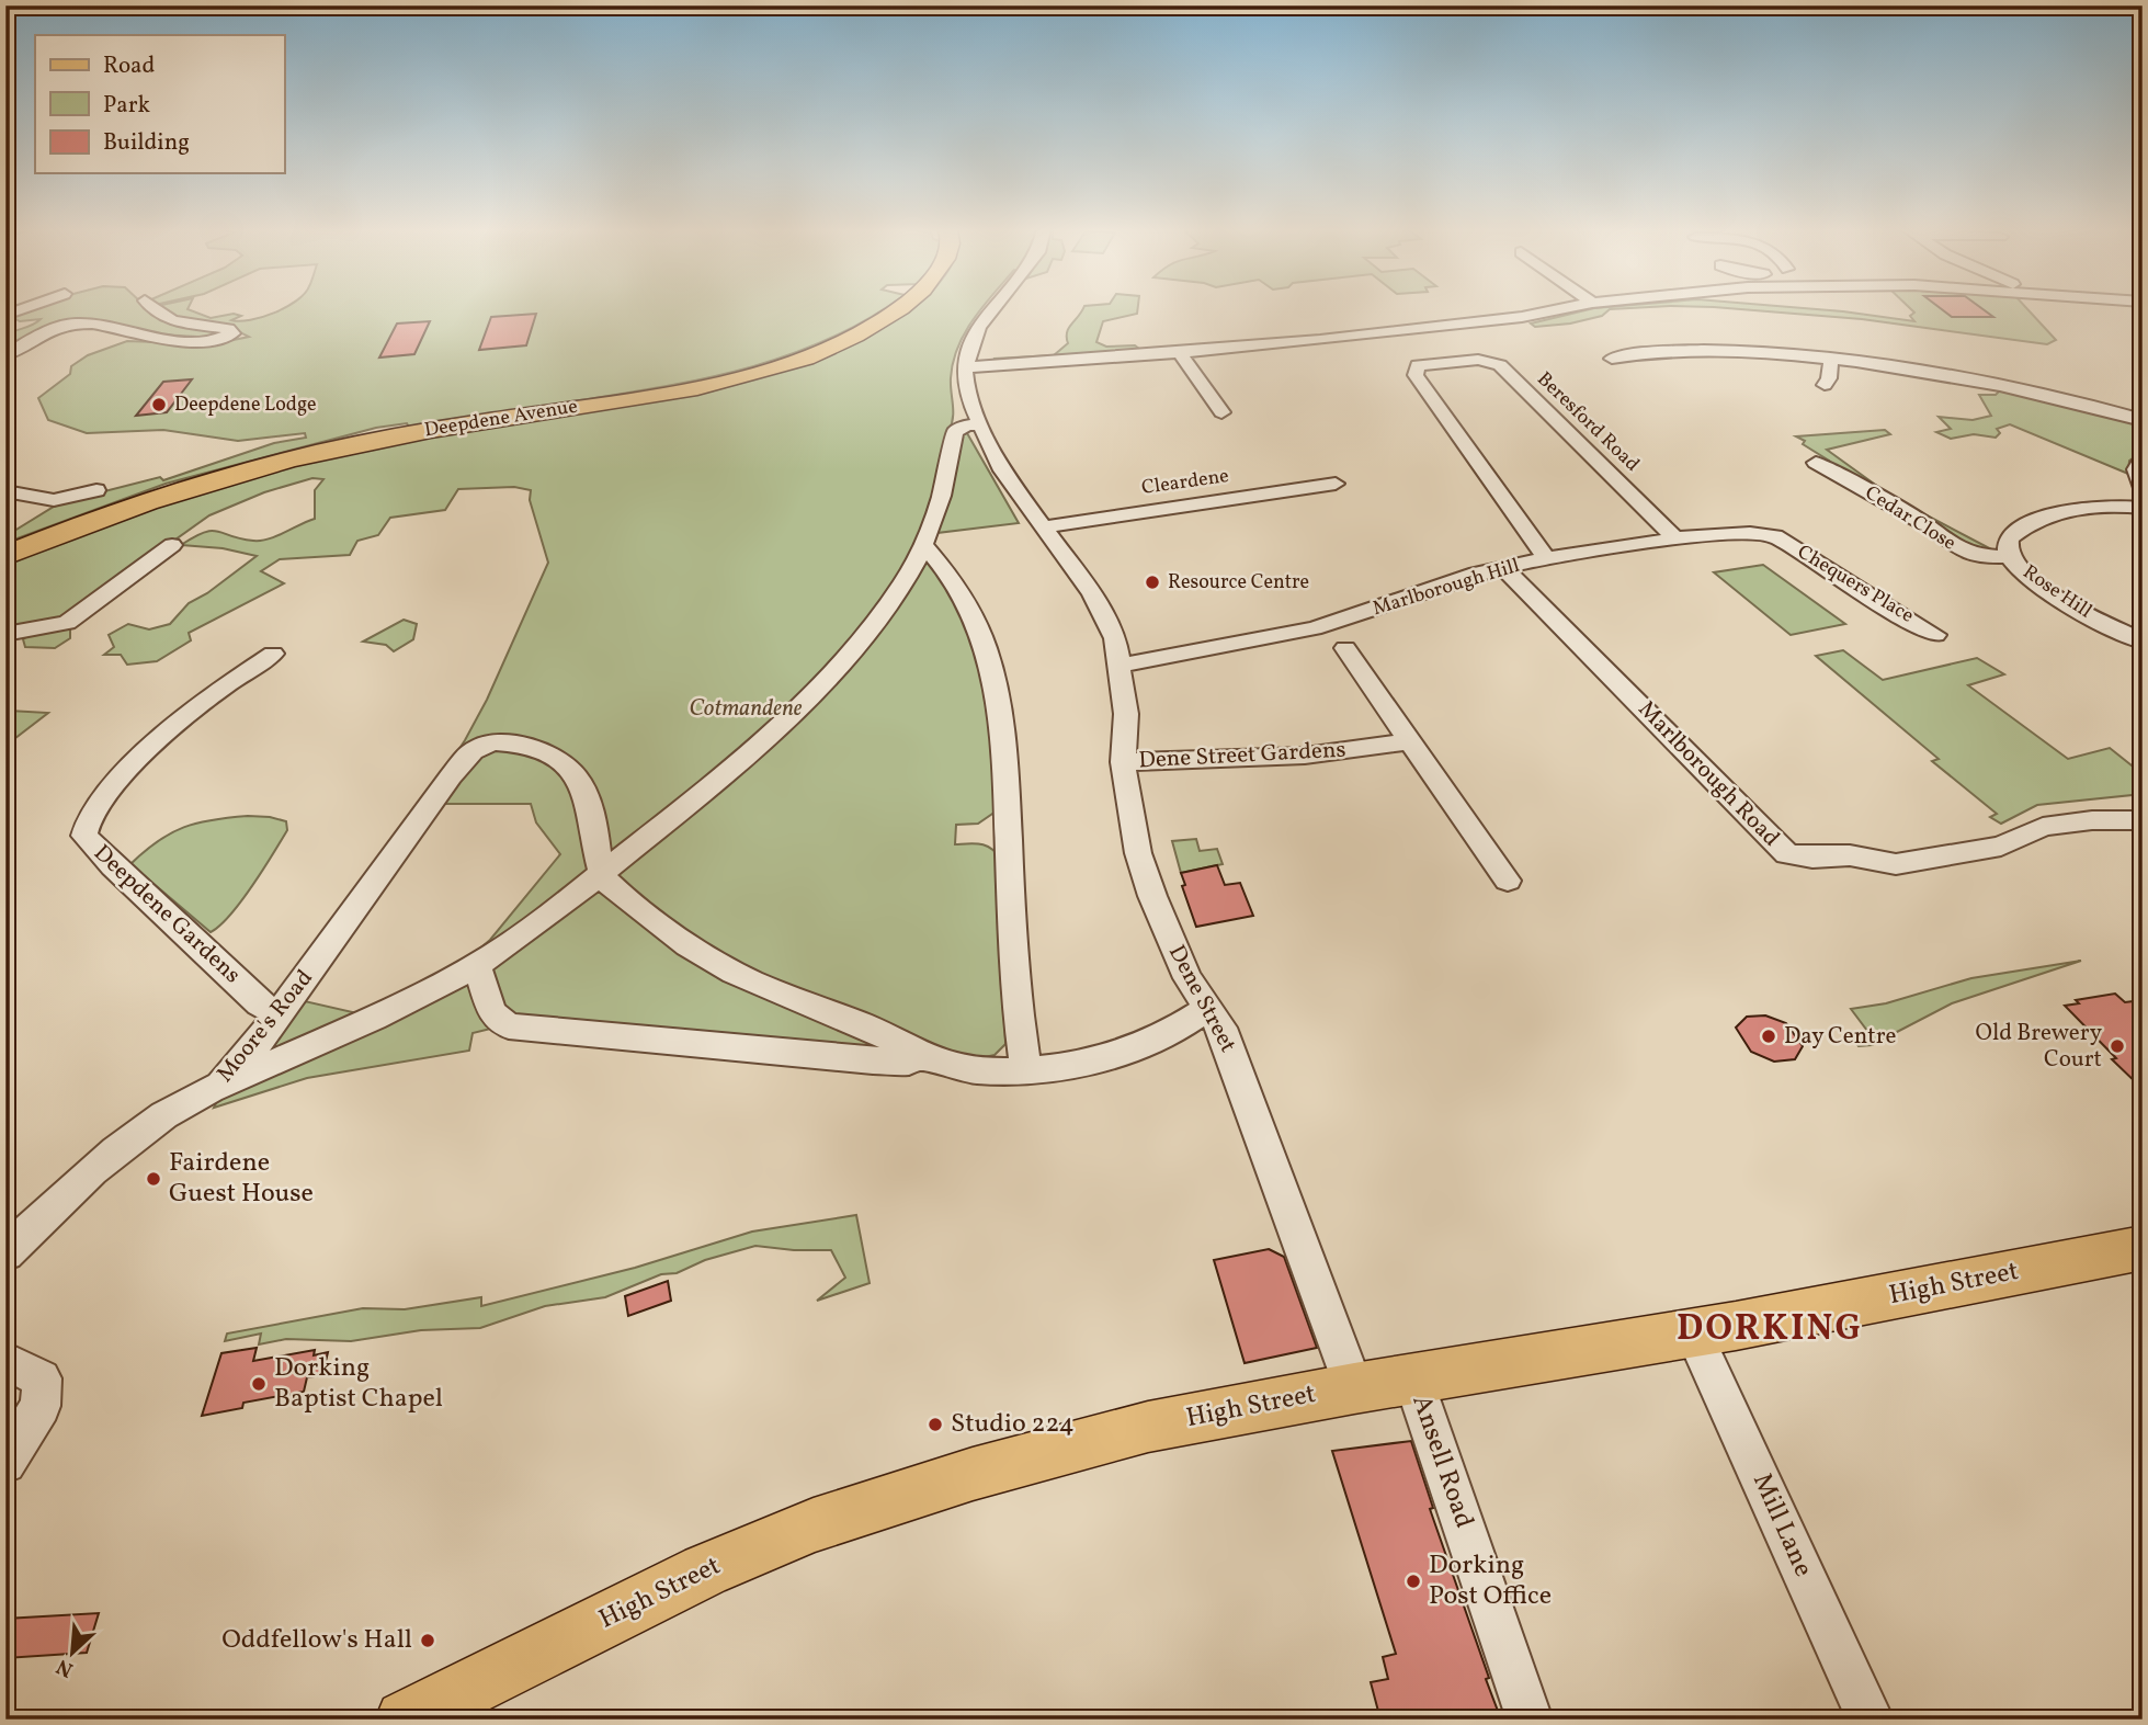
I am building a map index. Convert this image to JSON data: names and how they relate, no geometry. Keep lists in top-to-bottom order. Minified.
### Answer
{"streets":{"highway":["Deepdene Avenue"],"main road":["High Street"],"street":["Beresford Road","Cleardene","Cedar Close","Chequers Place","Marlborough Hill","Rose Hill","Dene Street Gardens","Marlborough Road","Deepdene Gardens","Dene Street","Moore's Road","Ansell Road","Mill Lane"]},"crossings":[["Beresford Road","Marlborough Hill"],["Cleardene","Dene Street"],["Cedar Close","Rose Hill"],["Chequers Place","Marlborough Hill"],["Marlborough Hill","Marlborough Road"],["Marlborough Hill","Dene Street"],["Dene Street Gardens","Dene Street"],["Deepdene Gardens","Moore's Road"],["Dene Street","High Street"],["High Street","Ansell Road"],["High Street","Mill Lane"]],"districts":["DORKING"],"parks":["Cotmandene"],"places":["Deepdene Lodge","Resource Centre","Day Centre","Old Brewery Court","Fairdene Guest House","Dorking Baptist Chapel","Studio 224","Dorking Post Office","Oddfellow's Hall"],"legend":["Road","Park","Building"],"north":"bottom left"}
